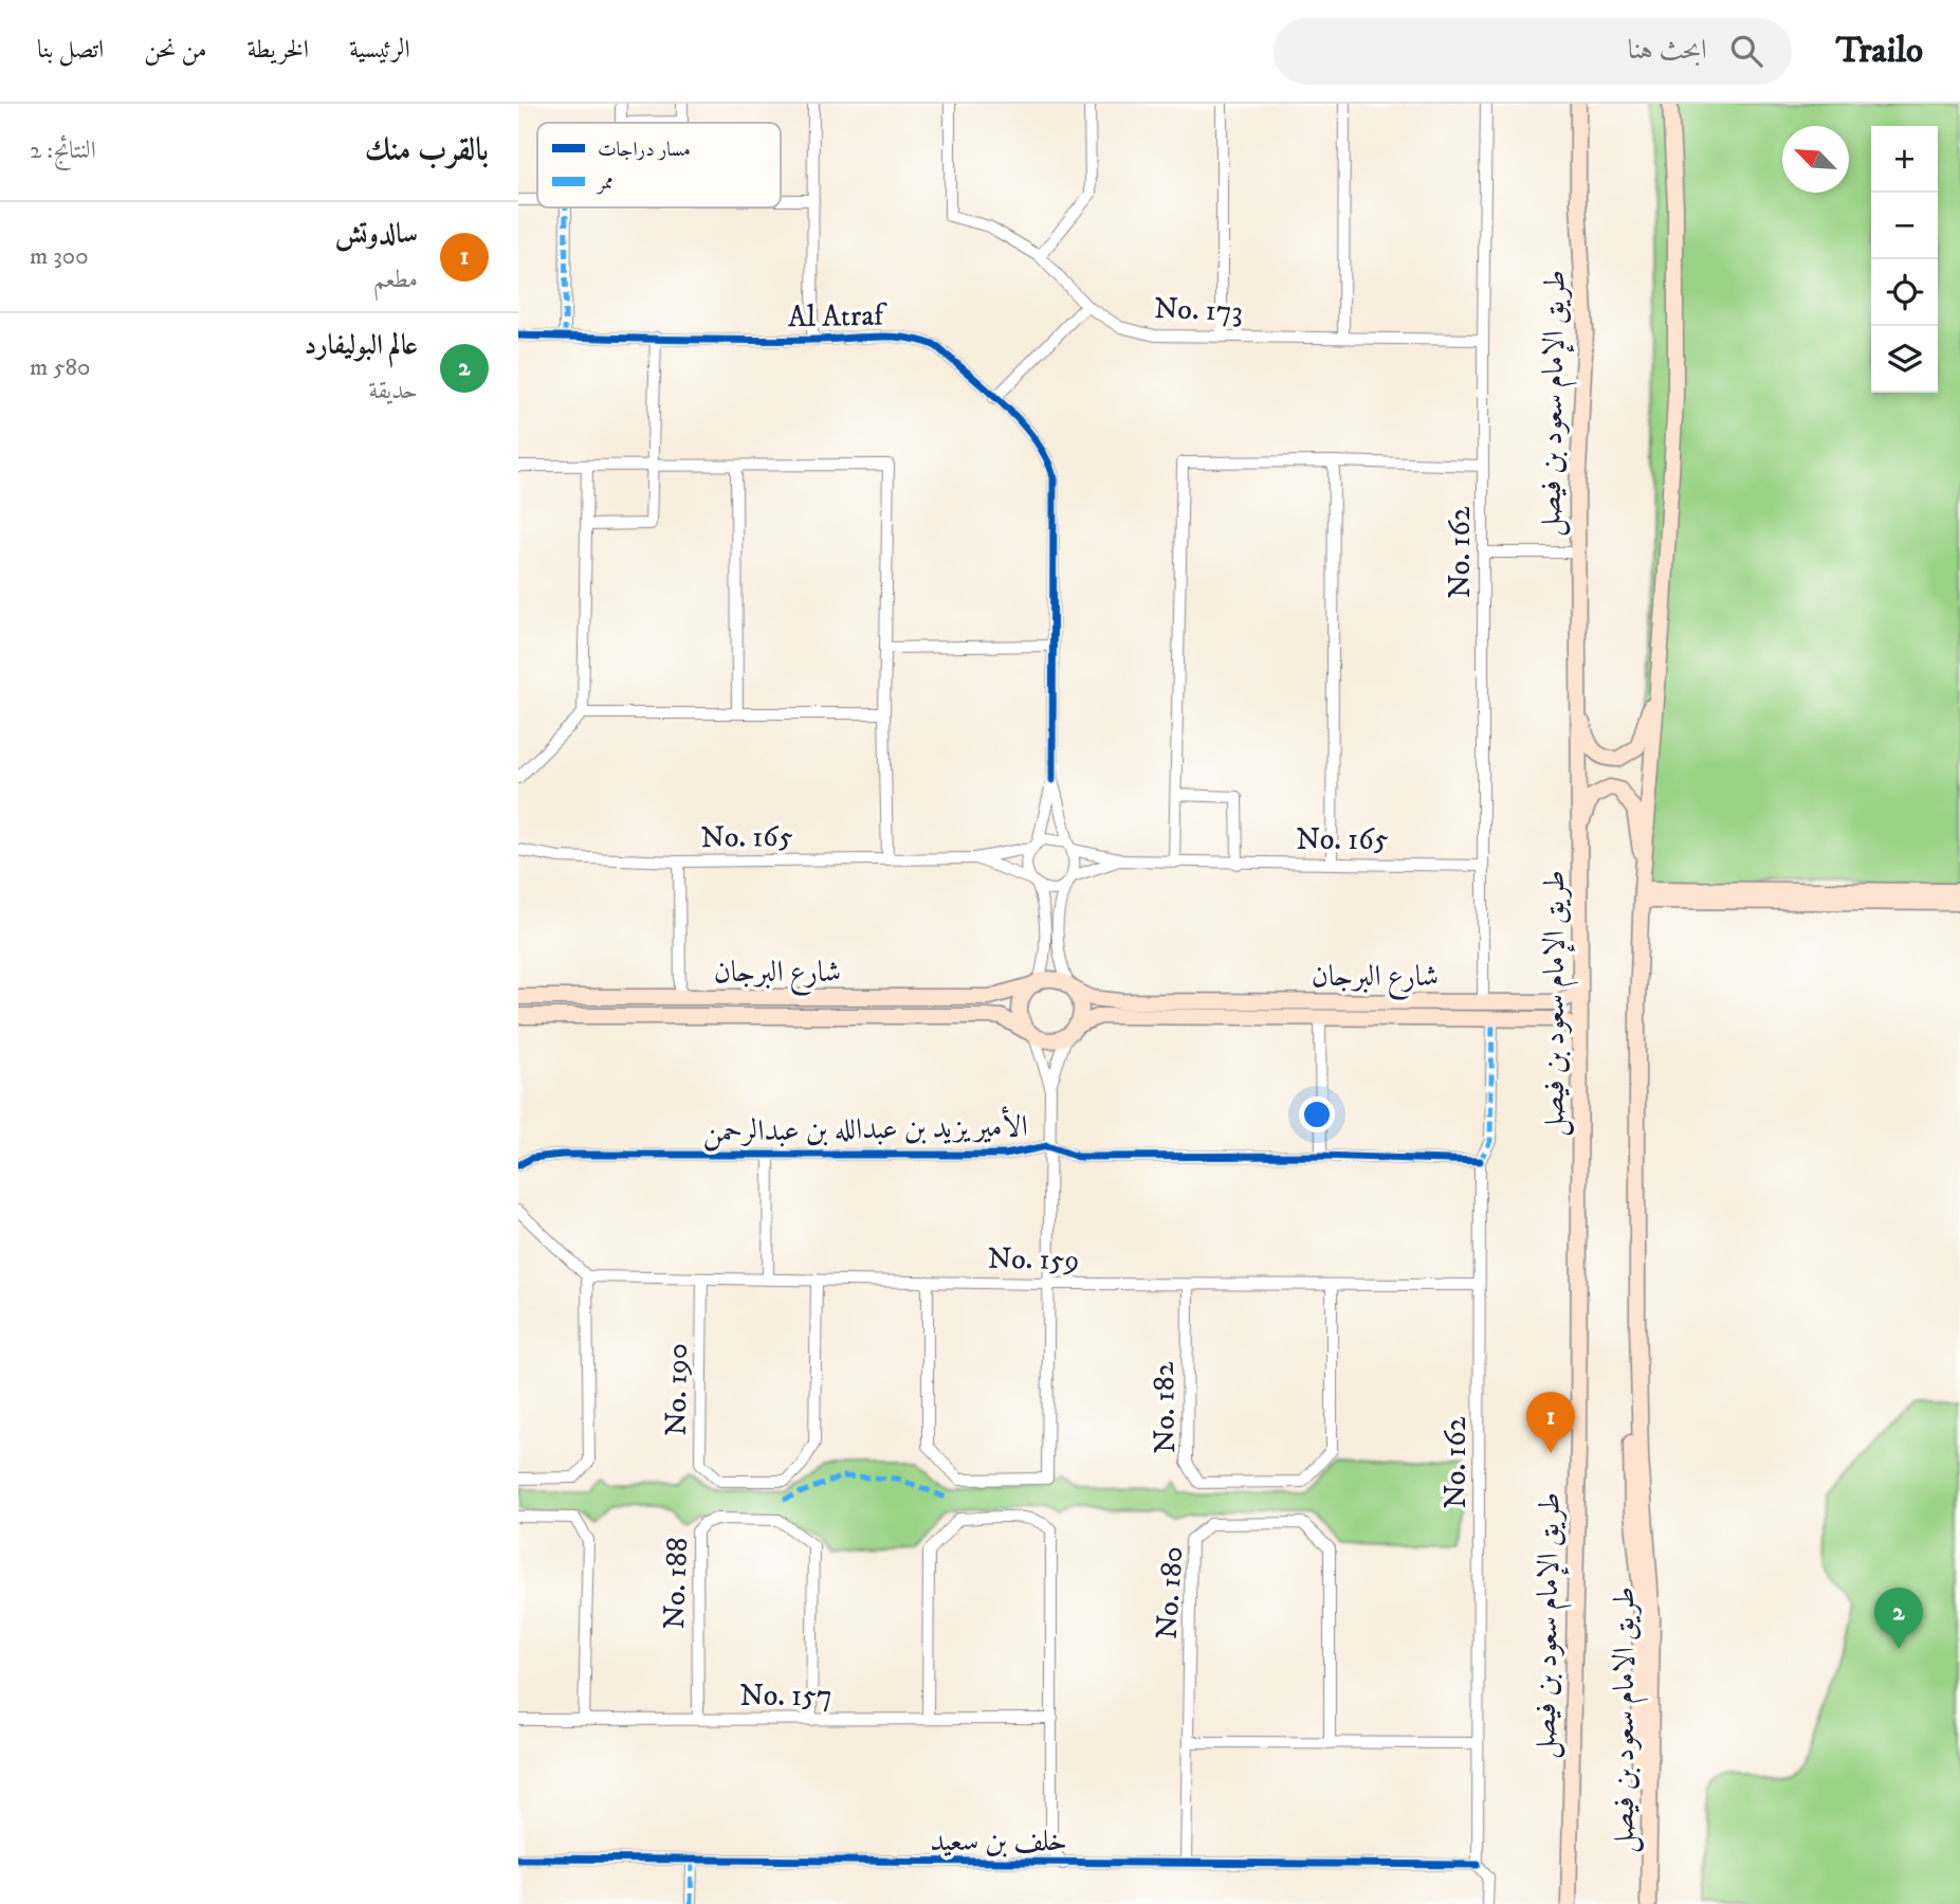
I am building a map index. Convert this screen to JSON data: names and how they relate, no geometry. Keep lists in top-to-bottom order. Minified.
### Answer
{"streets":{"main road":["طريق الإمام سعود بن فيصل","شارع البرجان","طريق الامام سعود بن فيصل"],"street":["No. 173","Al Atraf","No. 162","No. 165","الأمير يزيد بن عبدالله بن عبدالرحمن","No. 159","No. 190","No. 182","No. 188","No. 180","No. 157","خلف بن سعيد"]},"crossings":[["No. 173","No. 162"],["Al Atraf","No. 165"],["طريق الإمام سعود بن فيصل","شارع البرجان"],["No. 162","No. 165"],["No. 162","شارع البرجان"],["No. 162","الأمير يزيد بن عبدالله بن عبدالرحمن"],["No. 162","No. 159"],["No. 162","خلف بن سعيد"],["No. 159","No. 190"],["No. 159","No. 182"],["No. 188","No. 157"],["No. 180","خلف بن سعيد"]],"legend":["مسار دراجات","ممر"],"north":"top left","page":{"header":"Trailo","search":"ابحث هنا","nav":["الرئيسية","الخريطة","من نحن","اتصل بنا"],"heading":["بالقرب منك","النتائج: 2"],"map_buttons":["+","−"],"list":[{"mark":"1","name":"سالدوتش","note":"مطعم","value":"300 m"},{"mark":"2","name":"عالم البوليفارد","note":"حديقة","value":"580 m"}],"pins":["1","2"]}}
